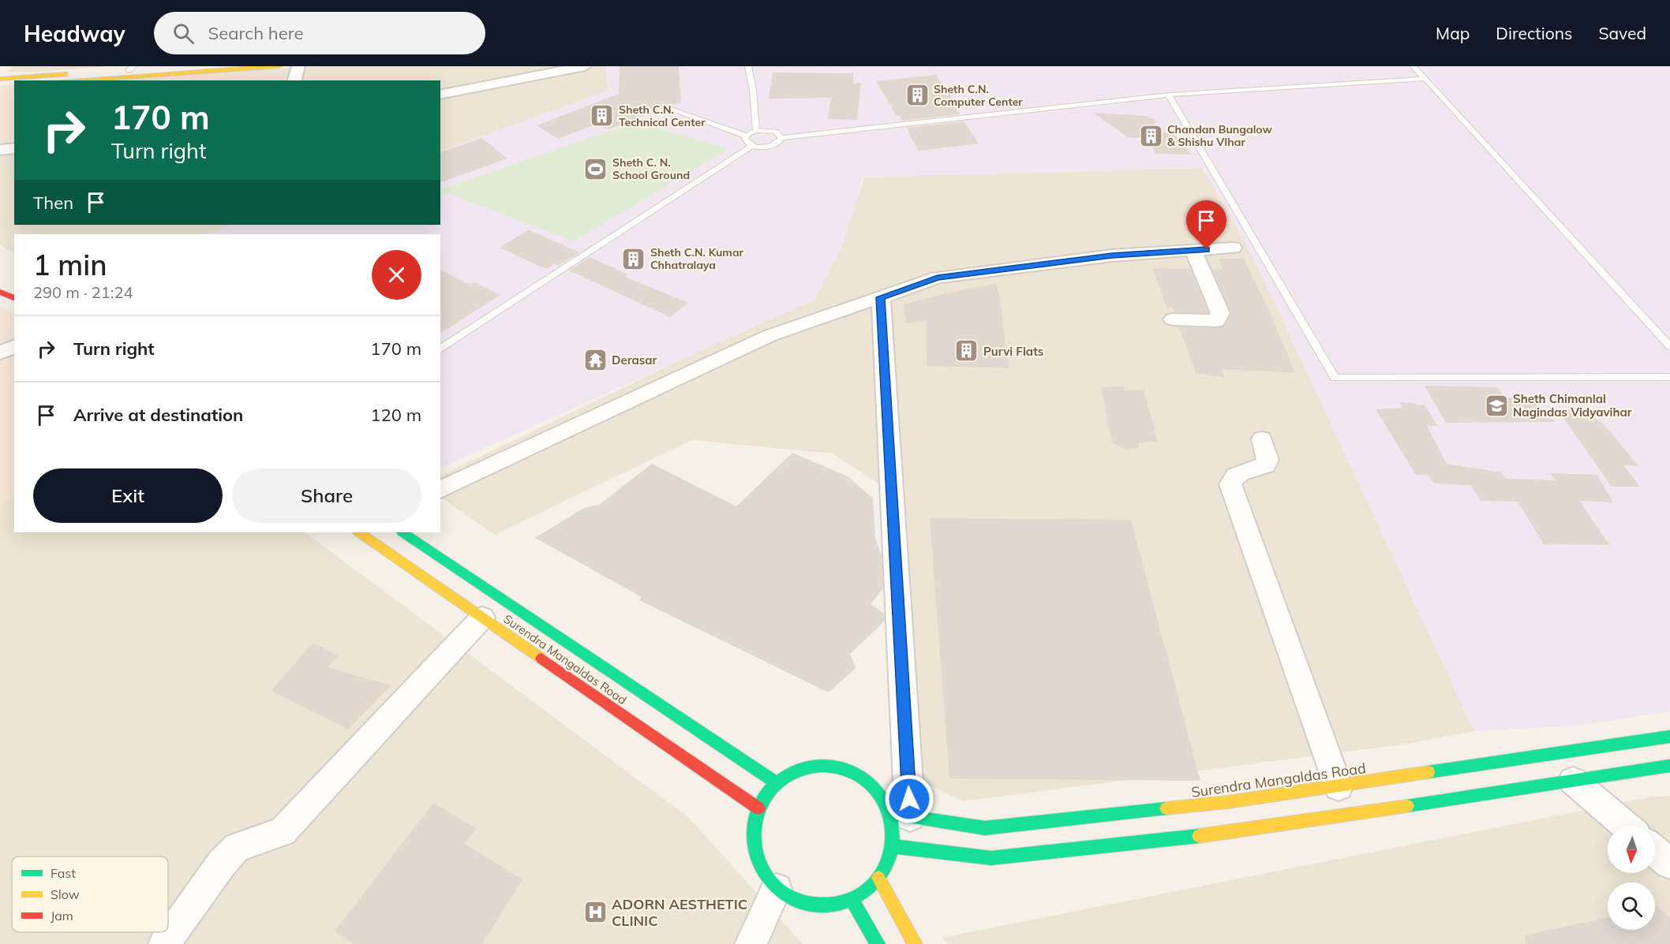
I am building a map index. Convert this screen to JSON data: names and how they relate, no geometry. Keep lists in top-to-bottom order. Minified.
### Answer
{"streets":{"main road":["Surendra Mangaldas Road"]},"places":{"building":["Sheth C.N. Computer Center","Sheth C.N. Technical Center","Chandan Bungalow & Shishu VIhar","Sheth C.N. Kumar Chhatralaya","Purvi Flats"],"sports":["Sheth C. N. School Ground"],"temple":["Derasar"],"school or university":["Sheth Chimanlal Nagindas Vidyavihar"],"hospital":["ADORN AESTHETIC CLINIC"]},"legend":["Fast","Slow","Jam"],"north":"bottom","page":{"header":"Headway","search":"Search here","nav":["Map","Directions","Saved"],"turn":["170 m","Turn right"],"then":"Then","heading":["1 min","290 m · 21:24"],"list":[{"name":"Turn right","value":"170 m"},{"name":"Arrive at destination","value":"120 m"}],"buttons":["Exit","Share"]}}
